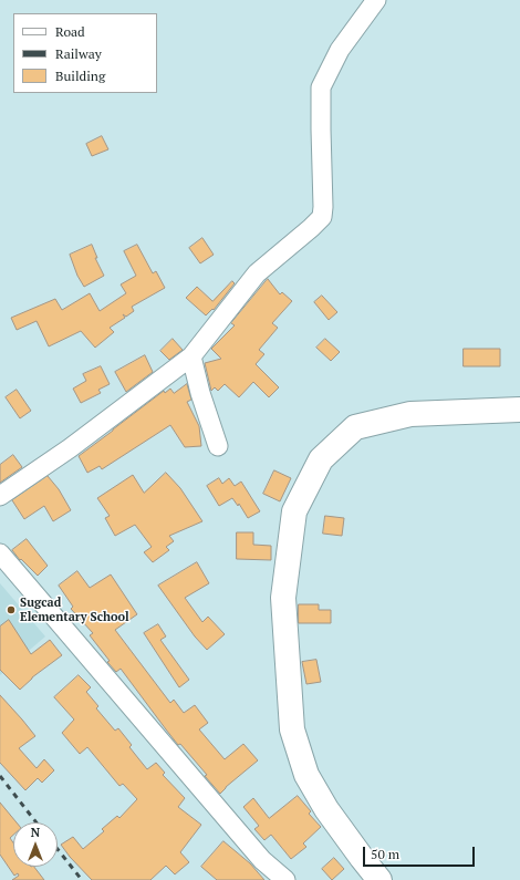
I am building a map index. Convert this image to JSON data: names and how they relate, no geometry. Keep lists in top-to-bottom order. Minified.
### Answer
{"places":["Sugcad Elementary School"],"legend":["Road","Railway","Building"],"scale_bar":"50 m","north":"top"}
